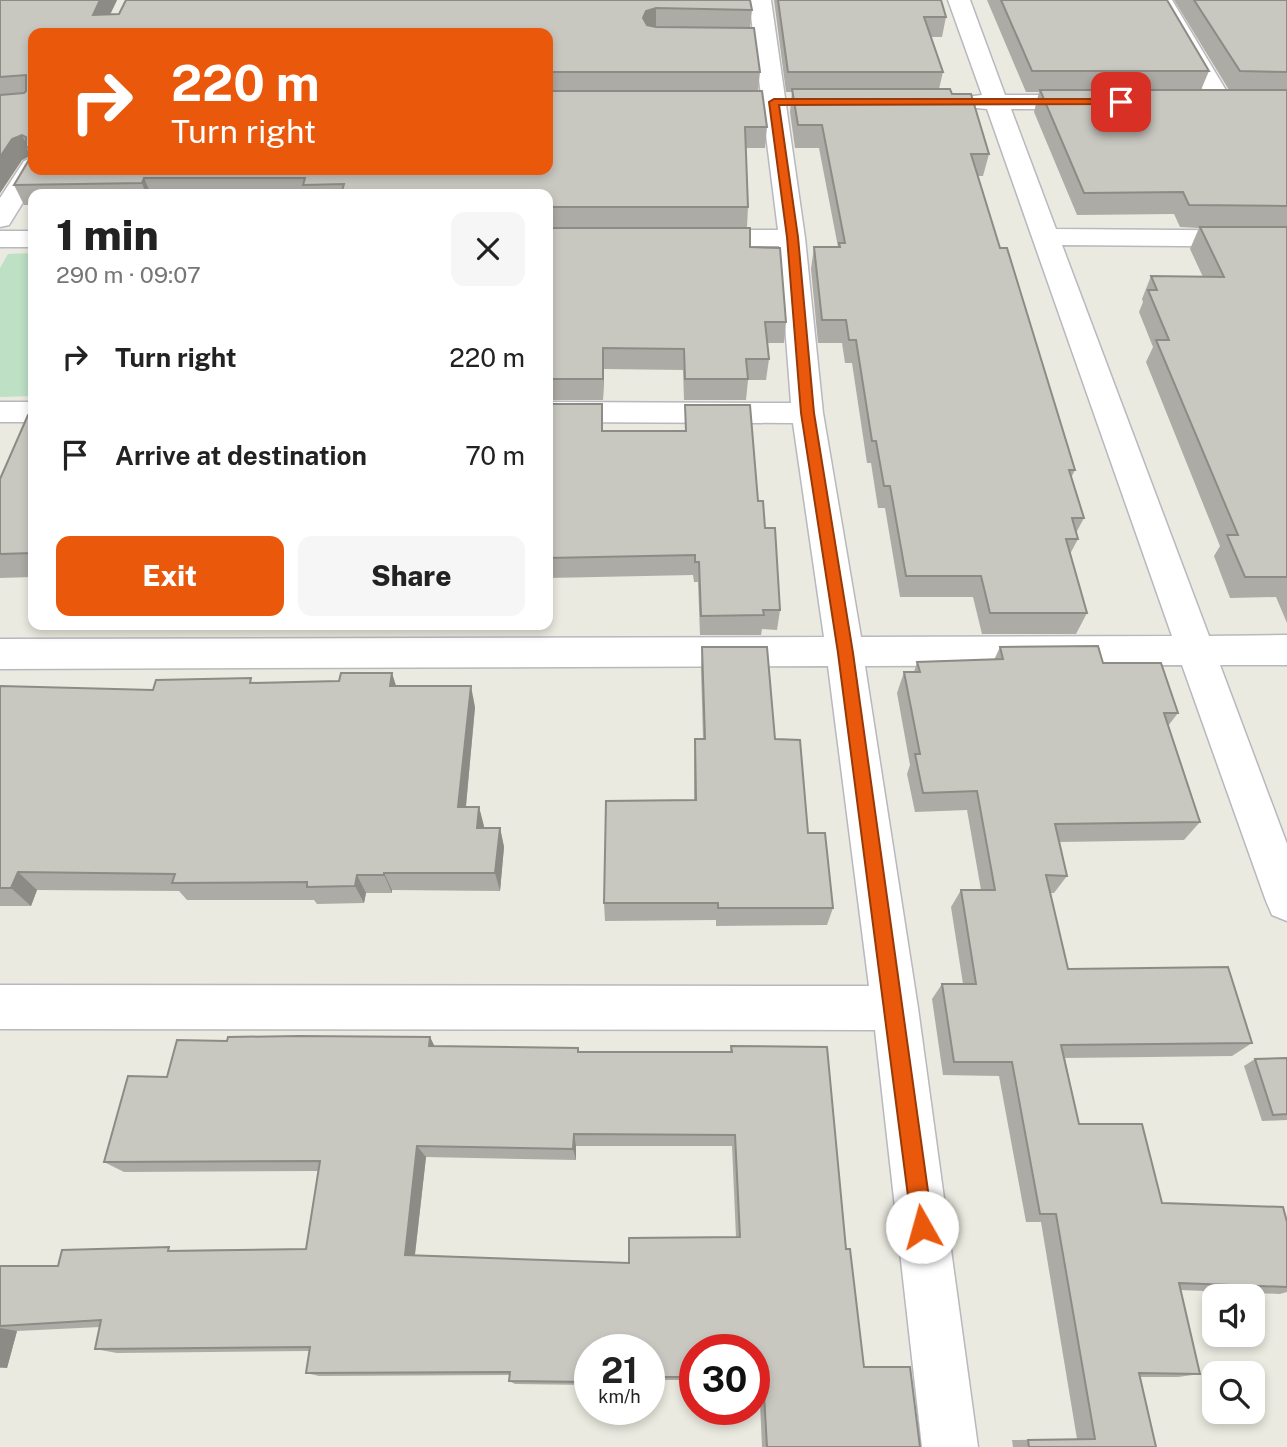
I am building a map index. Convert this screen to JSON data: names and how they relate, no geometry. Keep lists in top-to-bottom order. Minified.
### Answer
{"page":{"turn":["220 m","Turn right"],"heading":["1 min","290 m · 09:07"],"list":[{"name":"Turn right","value":"220 m"},{"name":"Arrive at destination","value":"70 m"}],"buttons":["Exit","Share"],"speed":"21 km/h","limit":"30"}}
